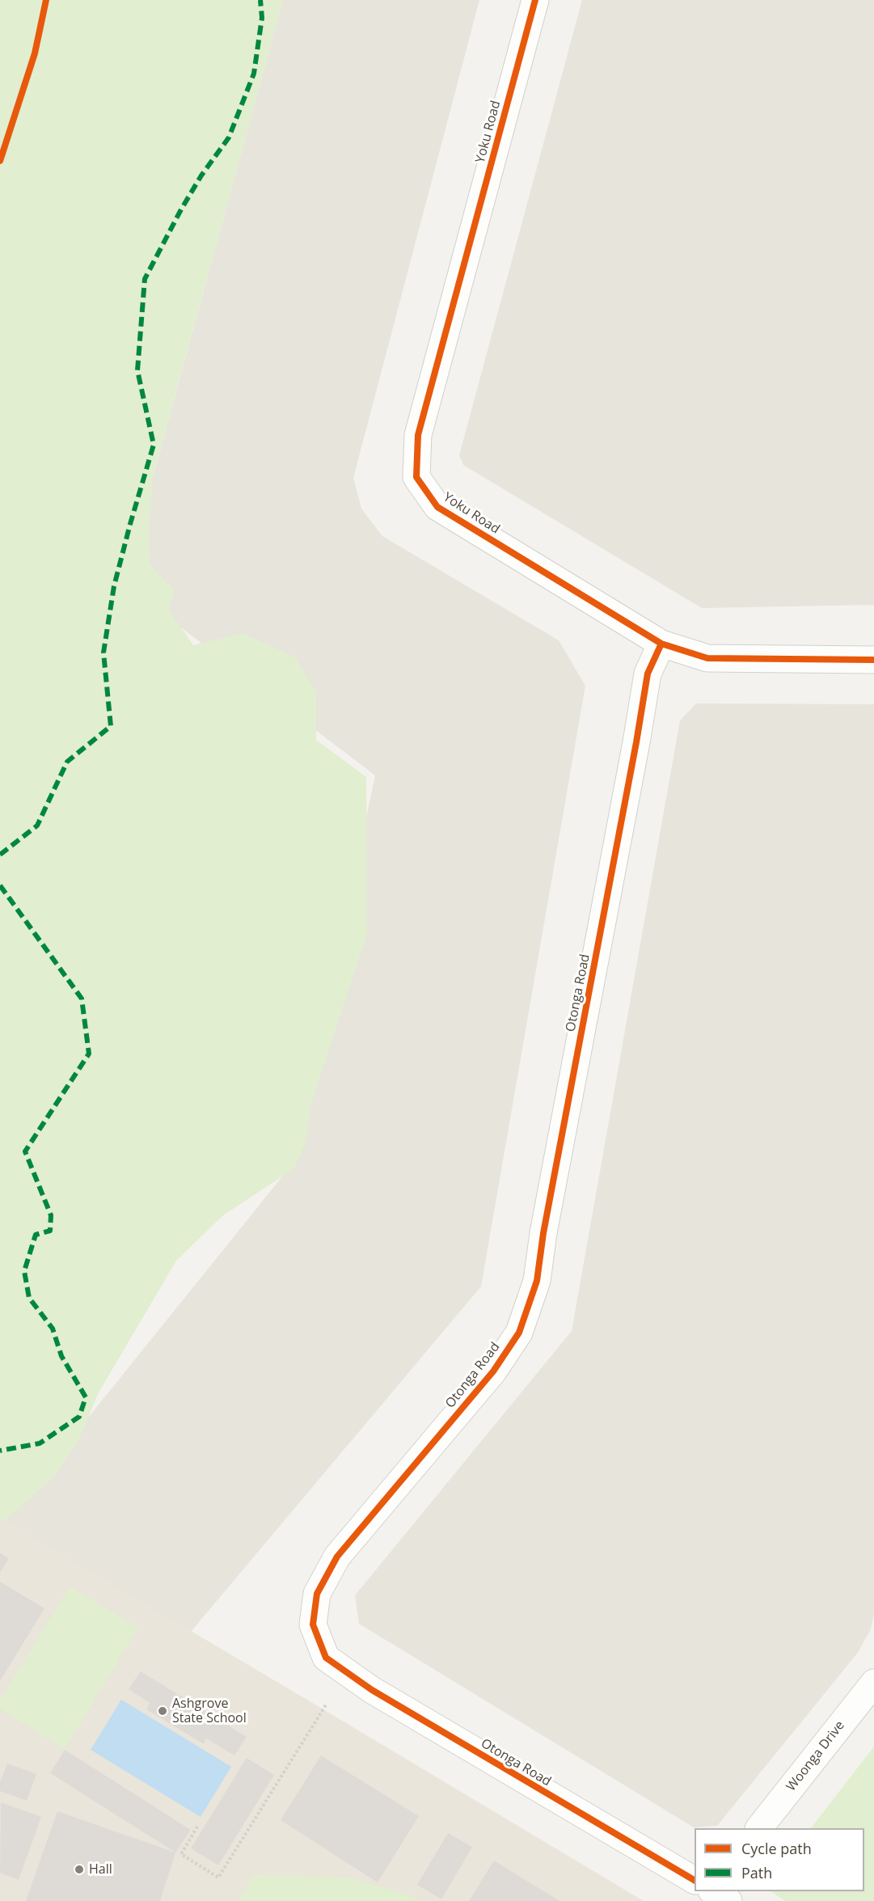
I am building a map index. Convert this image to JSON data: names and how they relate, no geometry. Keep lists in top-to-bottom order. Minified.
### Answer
{"streets":{"street":["Yoku Road","Otonga Road","Woonga Drive"]},"crossings":[["Yoku Road","Otonga Road"]],"places":["Ashgrove State School","Hall"],"legend":["Cycle path","Path"]}
